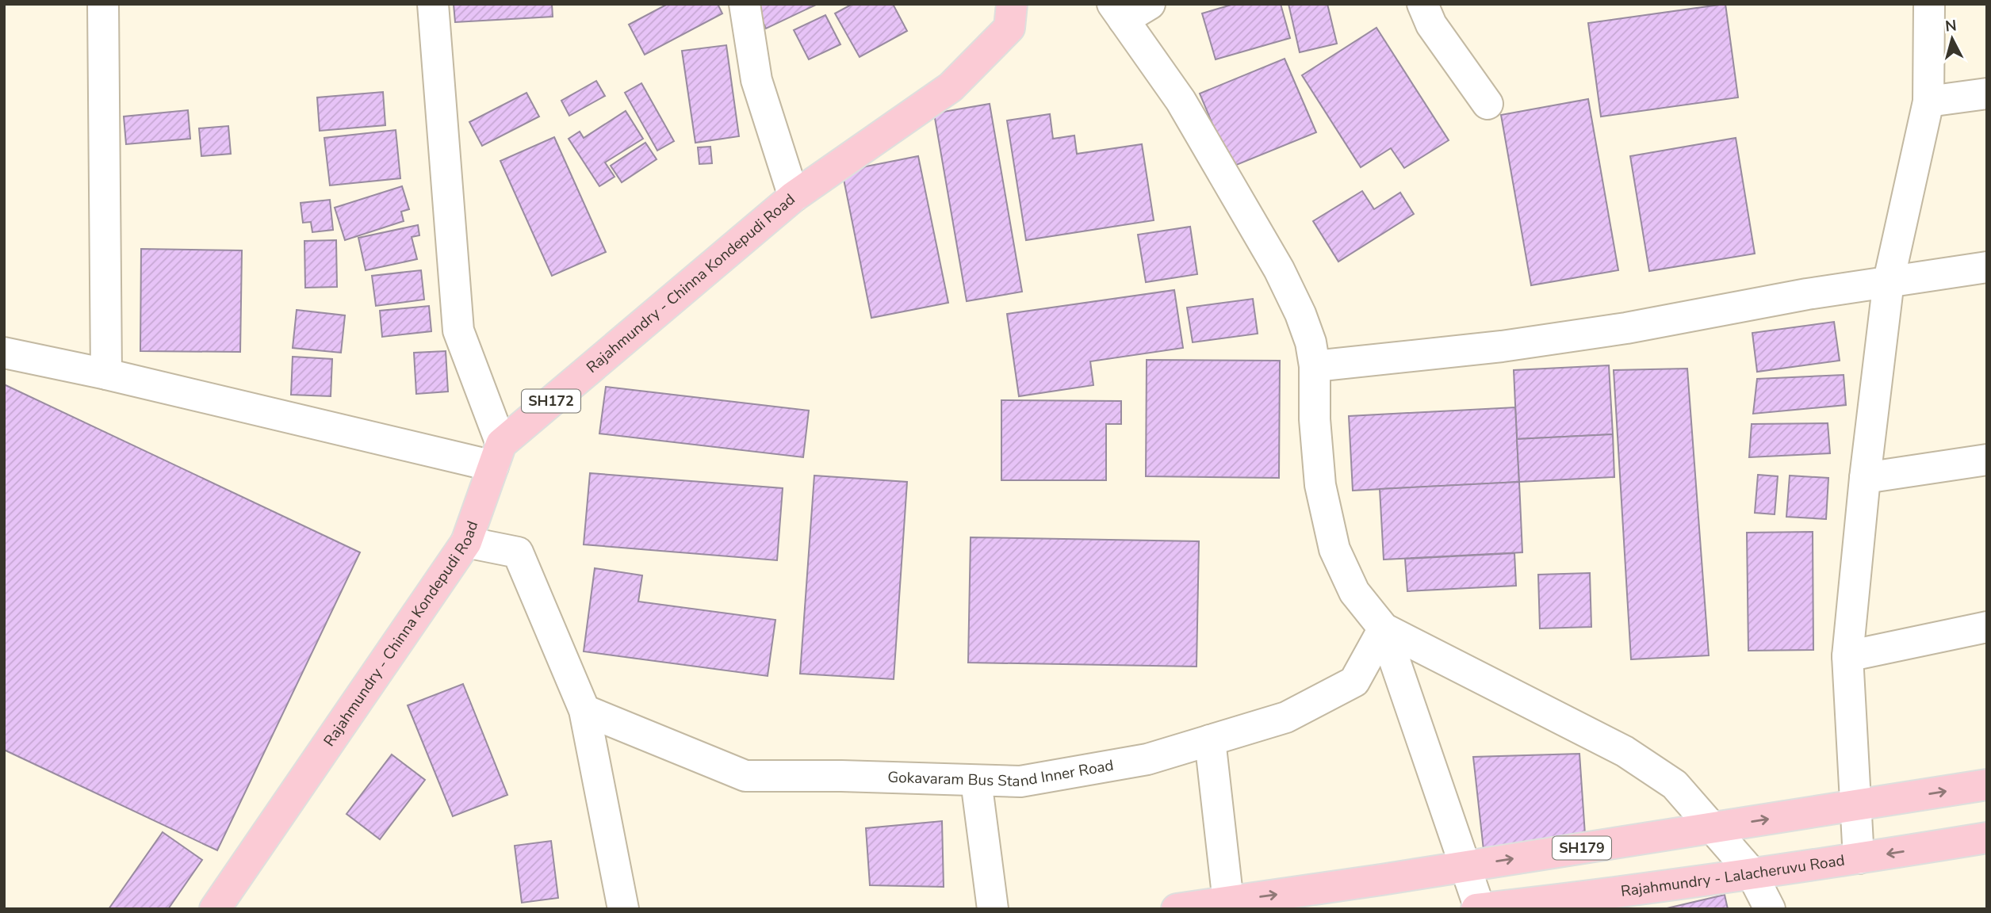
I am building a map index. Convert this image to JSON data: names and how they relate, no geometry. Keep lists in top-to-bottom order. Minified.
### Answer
{"streets":{"main road":["Rajahmundry - Chinna Kondepudi Road","SH172","SH179","Rajahmundry - Lalacheruvu Road"],"street":["Gokavaram Bus Stand Inner Road"]},"north":"top"}
